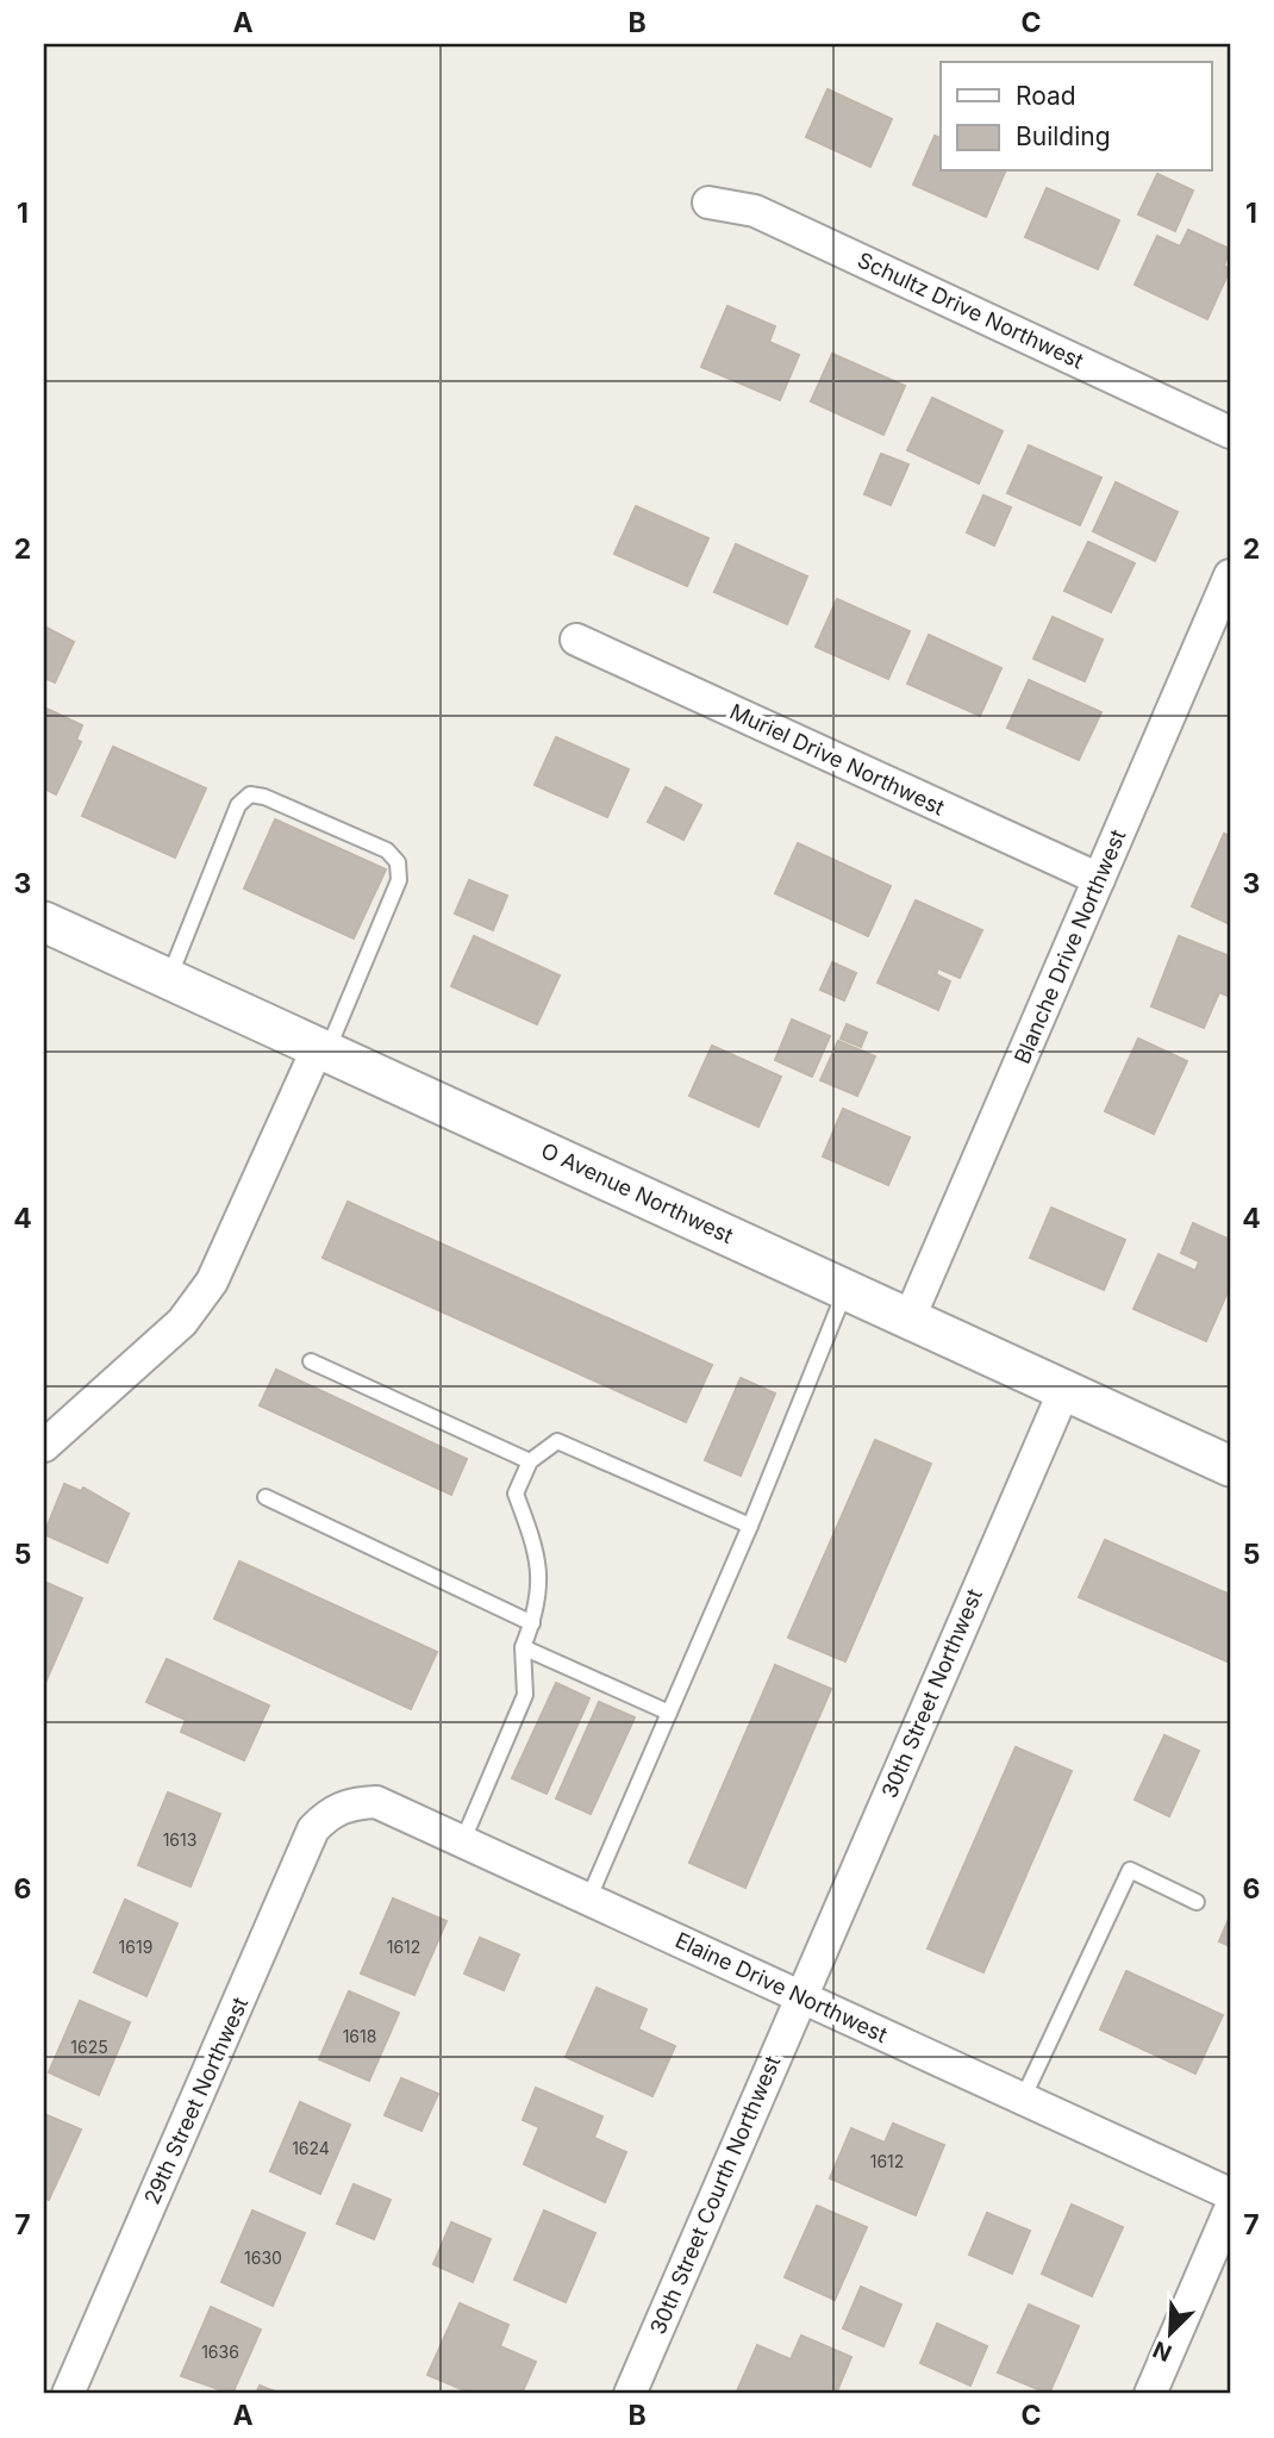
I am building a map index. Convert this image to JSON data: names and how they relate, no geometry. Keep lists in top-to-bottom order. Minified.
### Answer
{"streets":{"street":["Schultz Drive Northwest","Muriel Drive Northwest","Blanche Drive Northwest","O Avenue Northwest","30th Street Northwest","Elaine Drive Northwest","29th Street Northwest","30th Street Courth Northwest"]},"crossings":[["Muriel Drive Northwest","Blanche Drive Northwest"],["Blanche Drive Northwest","O Avenue Northwest"],["O Avenue Northwest","30th Street Northwest"],["30th Street Northwest","Elaine Drive Northwest"],["30th Street Northwest","30th Street Courth Northwest"],["Elaine Drive Northwest","29th Street Northwest"],["Elaine Drive Northwest","30th Street Courth Northwest"]],"house_numbers":["1613","1619","1612","1618","1625","1624","1612","1630","1636"],"legend":["Road","Building"],"north":"bottom left","grid":{"columns":["A","B","C"],"rows":["1","2","3","4","5","6","7"]}}
